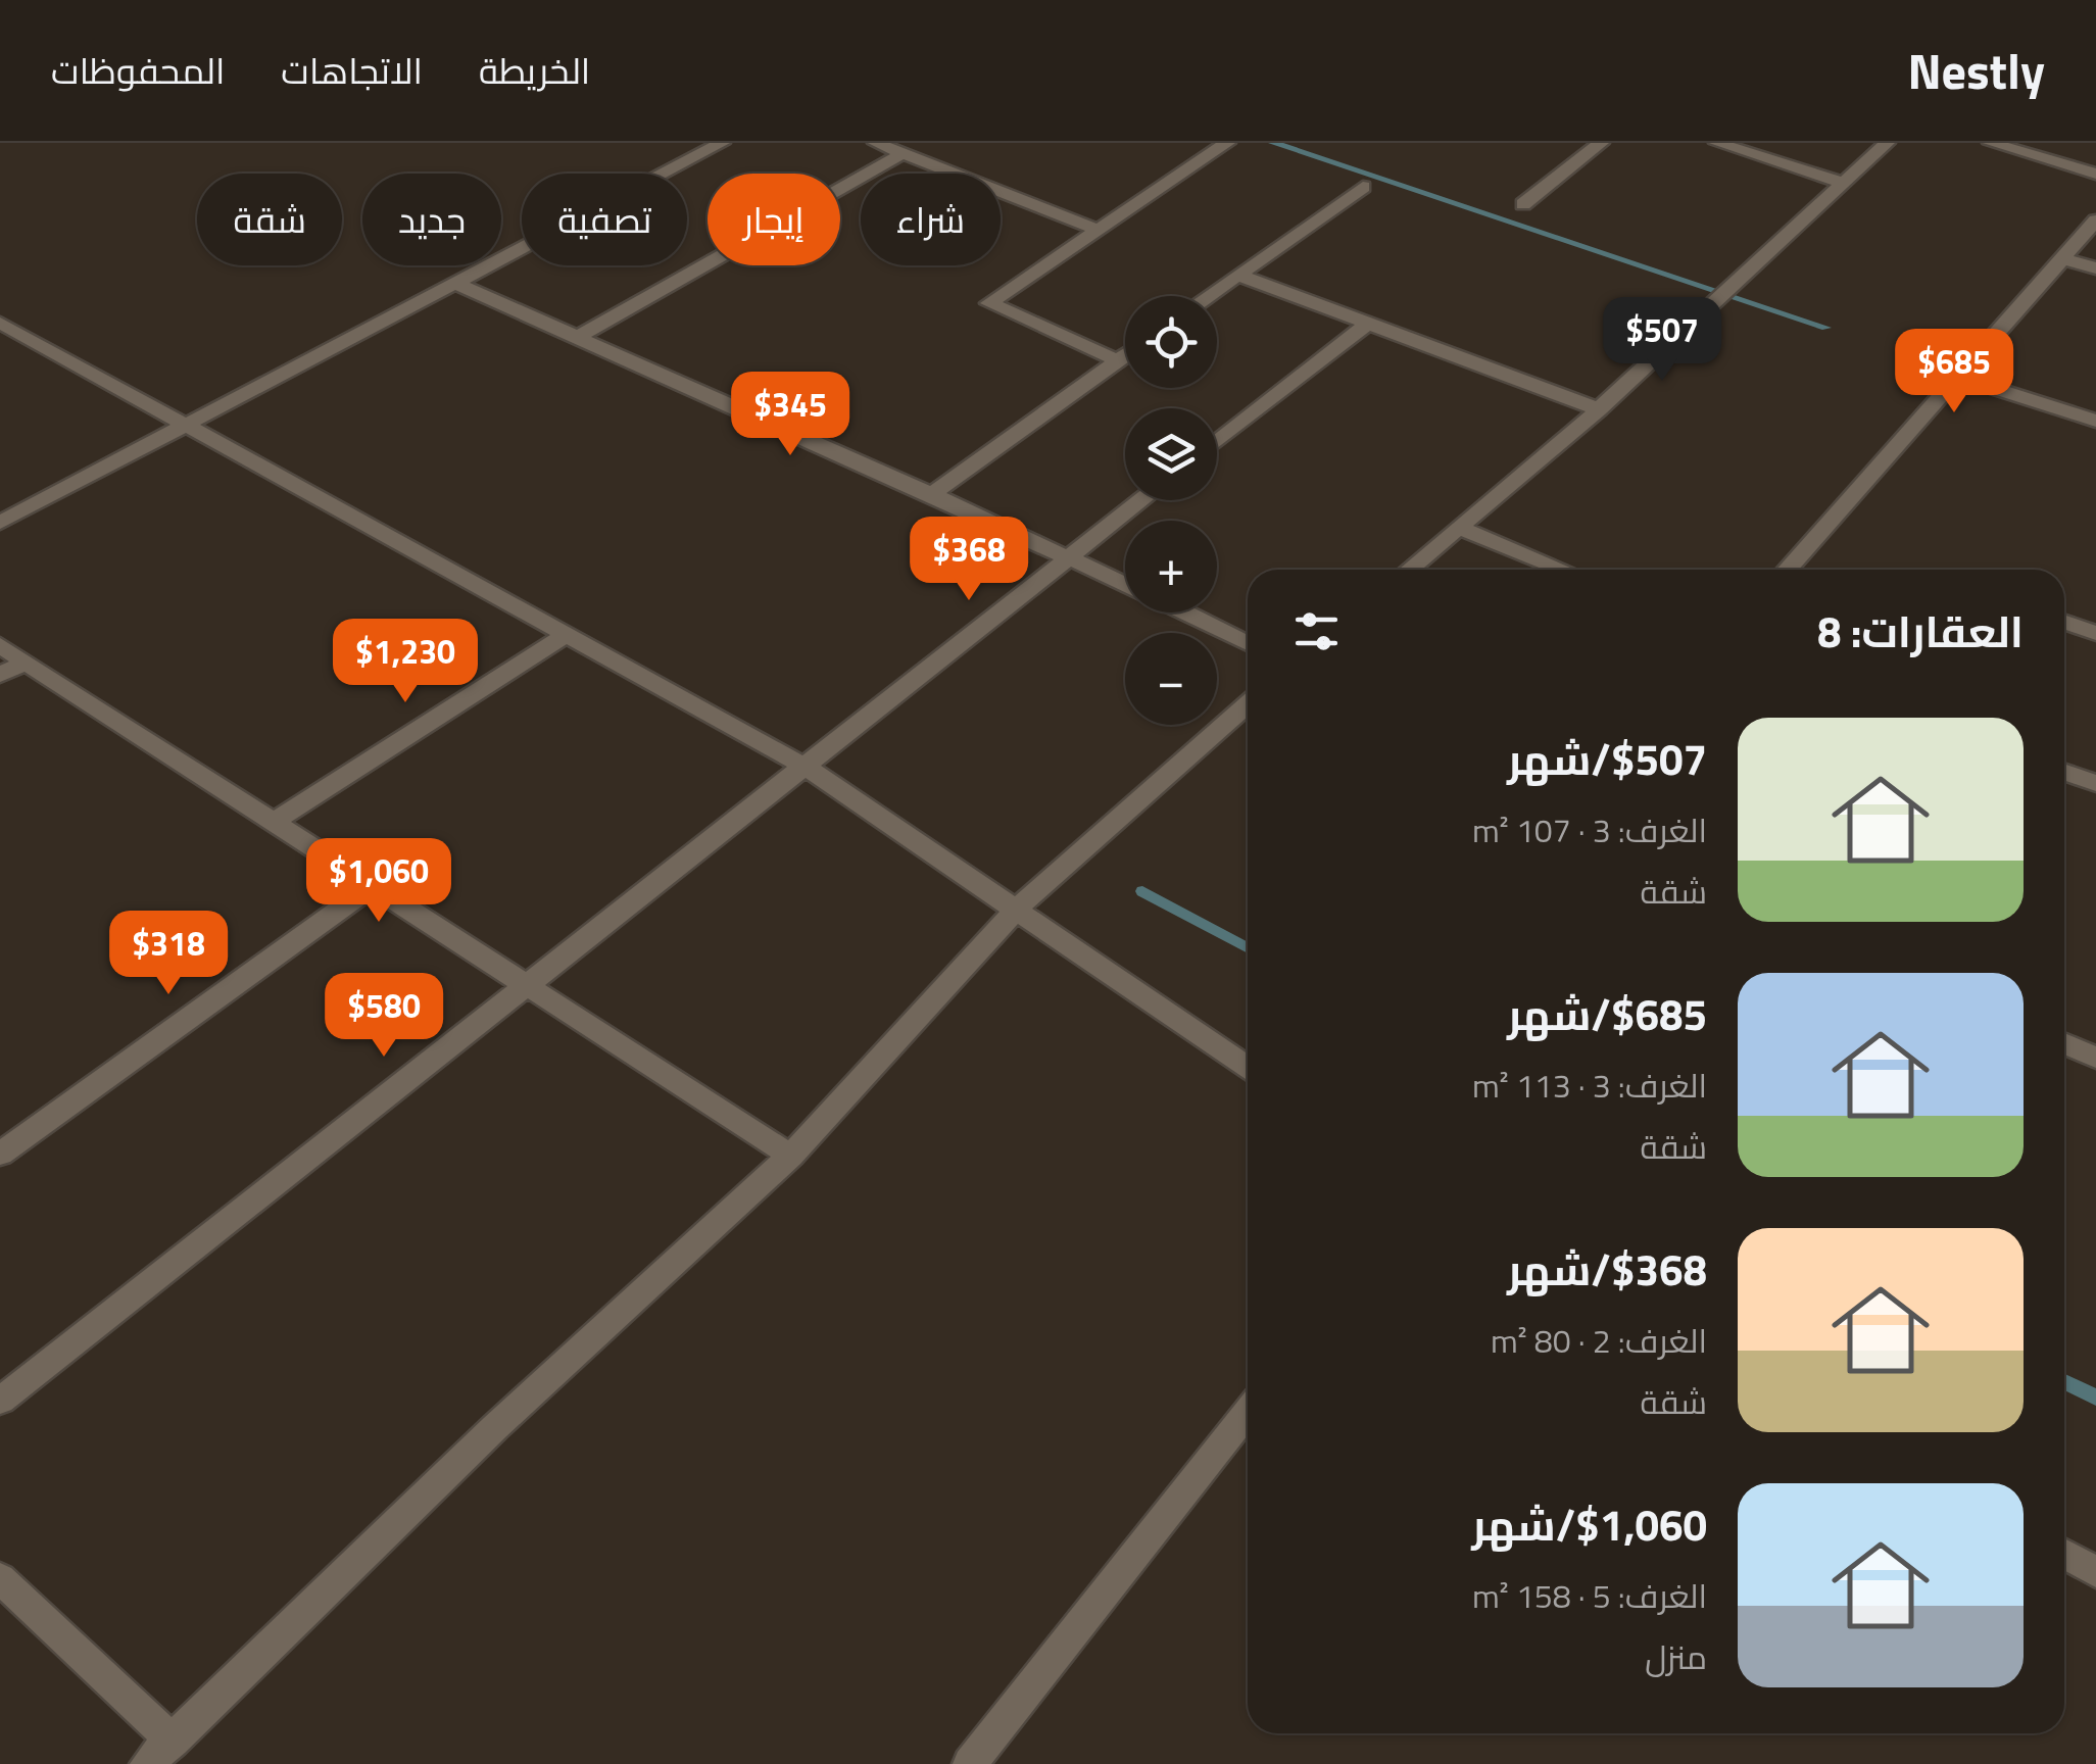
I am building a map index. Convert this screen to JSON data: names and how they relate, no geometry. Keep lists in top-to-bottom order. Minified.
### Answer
{"page":{"header":"Nestly","nav":["الخريطة","الاتجاهات","المحفوظات"],"chip":["شراء","إيجار","تصفية","جديد","شقة"],"map_buttons":["+","−"],"price":["$507","$685","$345","$368","$1,230","$1,060","$318","$580"],"heading":"العقارات: 8","list":[{"name":"$507/شهر","note":"الغرف: 3 · 107 m² · شقة"},{"name":"$685/شهر","note":"الغرف: 3 · 113 m² · شقة"},{"name":"$368/شهر","note":"الغرف: 2 · 80 m² · شقة"},{"name":"$1,060/شهر","note":"الغرف: 5 · 158 m² · منزل"}]}}
